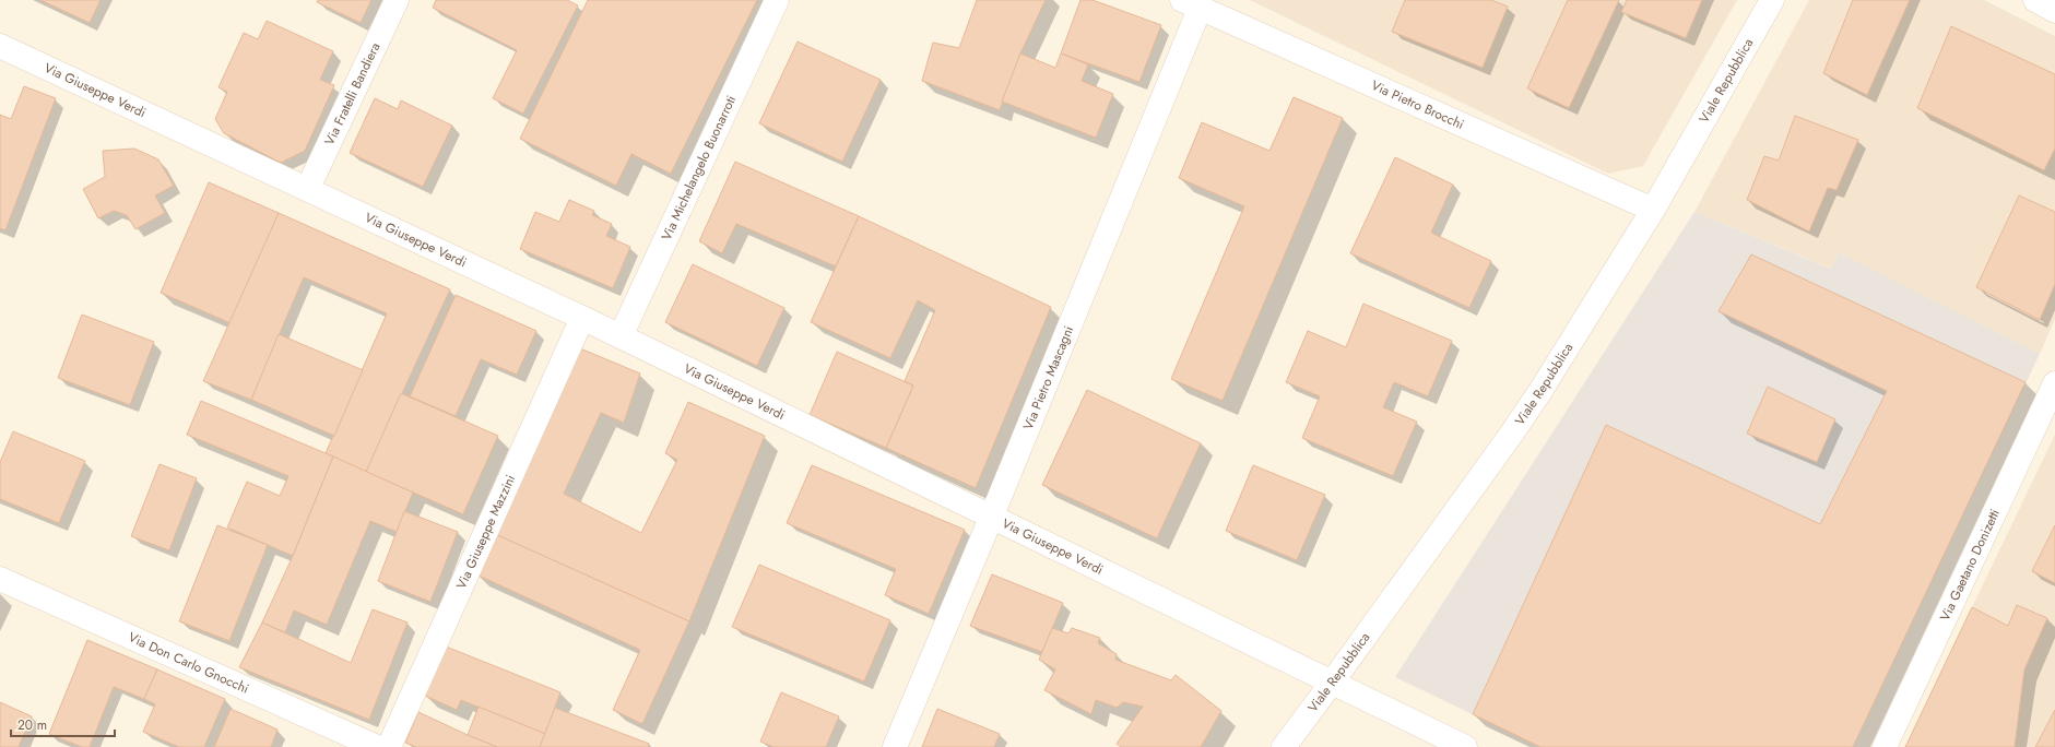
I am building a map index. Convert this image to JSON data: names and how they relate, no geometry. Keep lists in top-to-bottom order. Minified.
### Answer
{"streets":{"street":["Viale Repubblica","Via Giuseppe Verdi","Via Fratelli Bandiera","Via Pietro Brocchi","Via Michelangelo Buonarroti","Via Pietro Mascagni","Via Giuseppe Mazzini","Via Gaetano Donizetti","Via Don Carlo Gnocchi"]},"crossings":[["Viale Repubblica","Via Giuseppe Verdi"],["Viale Repubblica","Via Pietro Brocchi"],["Via Giuseppe Verdi","Via Fratelli Bandiera"],["Via Giuseppe Verdi","Via Michelangelo Buonarroti"],["Via Giuseppe Verdi","Via Pietro Mascagni"],["Via Giuseppe Verdi","Via Giuseppe Mazzini"],["Via Pietro Brocchi","Via Pietro Mascagni"]],"scale_bar":"20 m"}
